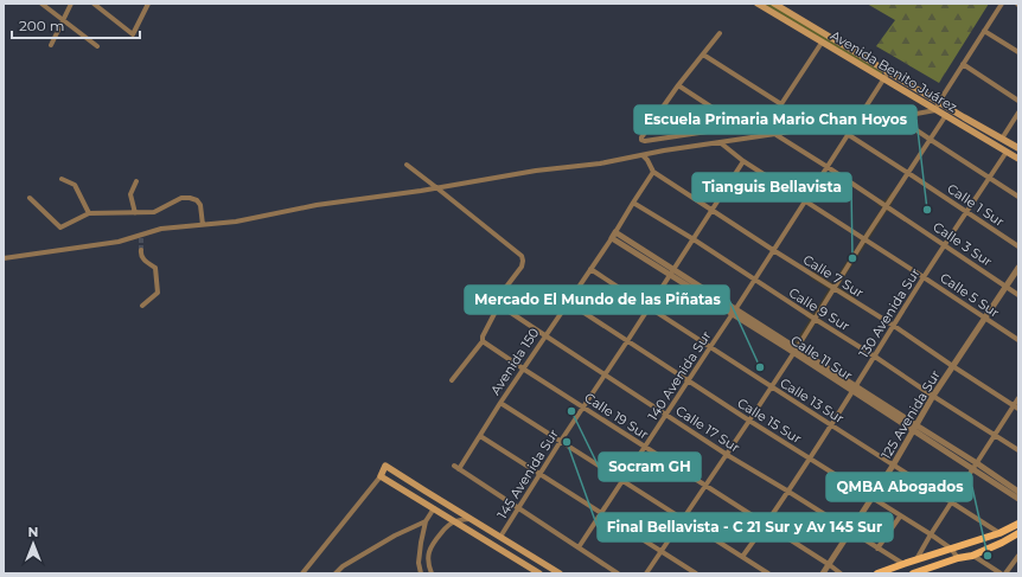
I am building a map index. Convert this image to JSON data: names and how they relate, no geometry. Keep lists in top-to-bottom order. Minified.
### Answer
{"streets":{"main road":["Avenida Benito Juárez"],"street":["Calle 1 Sur","Calle 3 Sur","Calle 7 Sur","Calle 5 Sur","Calle 9 Sur","130 Avenida Sur","Calle 11 Sur","Avenida 150","140 Avenida Sur","Calle 13 Sur","125 Avenida Sur","Calle 19 Sur","Calle 15 Sur","Calle 17 Sur","145 Avenida Sur"]},"crossings":[["Avenida Benito Juárez","130 Avenida Sur"],["Avenida Benito Juárez","140 Avenida Sur"],["Calle 1 Sur","130 Avenida Sur"],["Calle 1 Sur","140 Avenida Sur"],["Calle 3 Sur","130 Avenida Sur"],["Calle 3 Sur","140 Avenida Sur"],["Calle 3 Sur","125 Avenida Sur"],["Calle 7 Sur","130 Avenida Sur"],["Calle 7 Sur","Avenida 150"],["Calle 7 Sur","140 Avenida Sur"],["Calle 7 Sur","125 Avenida Sur"],["Calle 7 Sur","145 Avenida Sur"],["Calle 5 Sur","130 Avenida Sur"],["Calle 5 Sur","140 Avenida Sur"],["Calle 5 Sur","125 Avenida Sur"],["Calle 5 Sur","145 Avenida Sur"],["Calle 9 Sur","130 Avenida Sur"],["Calle 9 Sur","Avenida 150"],["Calle 9 Sur","140 Avenida Sur"],["Calle 9 Sur","125 Avenida Sur"],["Calle 9 Sur","145 Avenida Sur"],["130 Avenida Sur","Calle 11 Sur"],["130 Avenida Sur","Calle 13 Sur"],["130 Avenida Sur","Calle 19 Sur"],["130 Avenida Sur","Calle 15 Sur"],["130 Avenida Sur","Calle 17 Sur"],["Calle 11 Sur","Avenida 150"],["Calle 11 Sur","140 Avenida Sur"],["Calle 11 Sur","125 Avenida Sur"],["Calle 11 Sur","145 Avenida Sur"],["Avenida 150","Calle 13 Sur"],["Avenida 150","Calle 19 Sur"],["Avenida 150","Calle 15 Sur"],["Avenida 150","Calle 17 Sur"],["140 Avenida Sur","Calle 13 Sur"],["140 Avenida Sur","Calle 19 Sur"],["140 Avenida Sur","Calle 15 Sur"],["140 Avenida Sur","Calle 17 Sur"],["Calle 13 Sur","125 Avenida Sur"],["Calle 13 Sur","145 Avenida Sur"],["125 Avenida Sur","Calle 19 Sur"],["125 Avenida Sur","Calle 15 Sur"],["125 Avenida Sur","Calle 17 Sur"],["Calle 19 Sur","145 Avenida Sur"],["Calle 15 Sur","145 Avenida Sur"],["Calle 17 Sur","145 Avenida Sur"]],"places":["Escuela Primaria Mario Chan Hoyos","Tianguis Bellavista","Mercado El Mundo de las Piñatas","Socram GH","Final Bellavista - C 21 Sur y Av 145 Sur","QMBA Abogados"],"scale_bar":"200 m","north":"top"}
